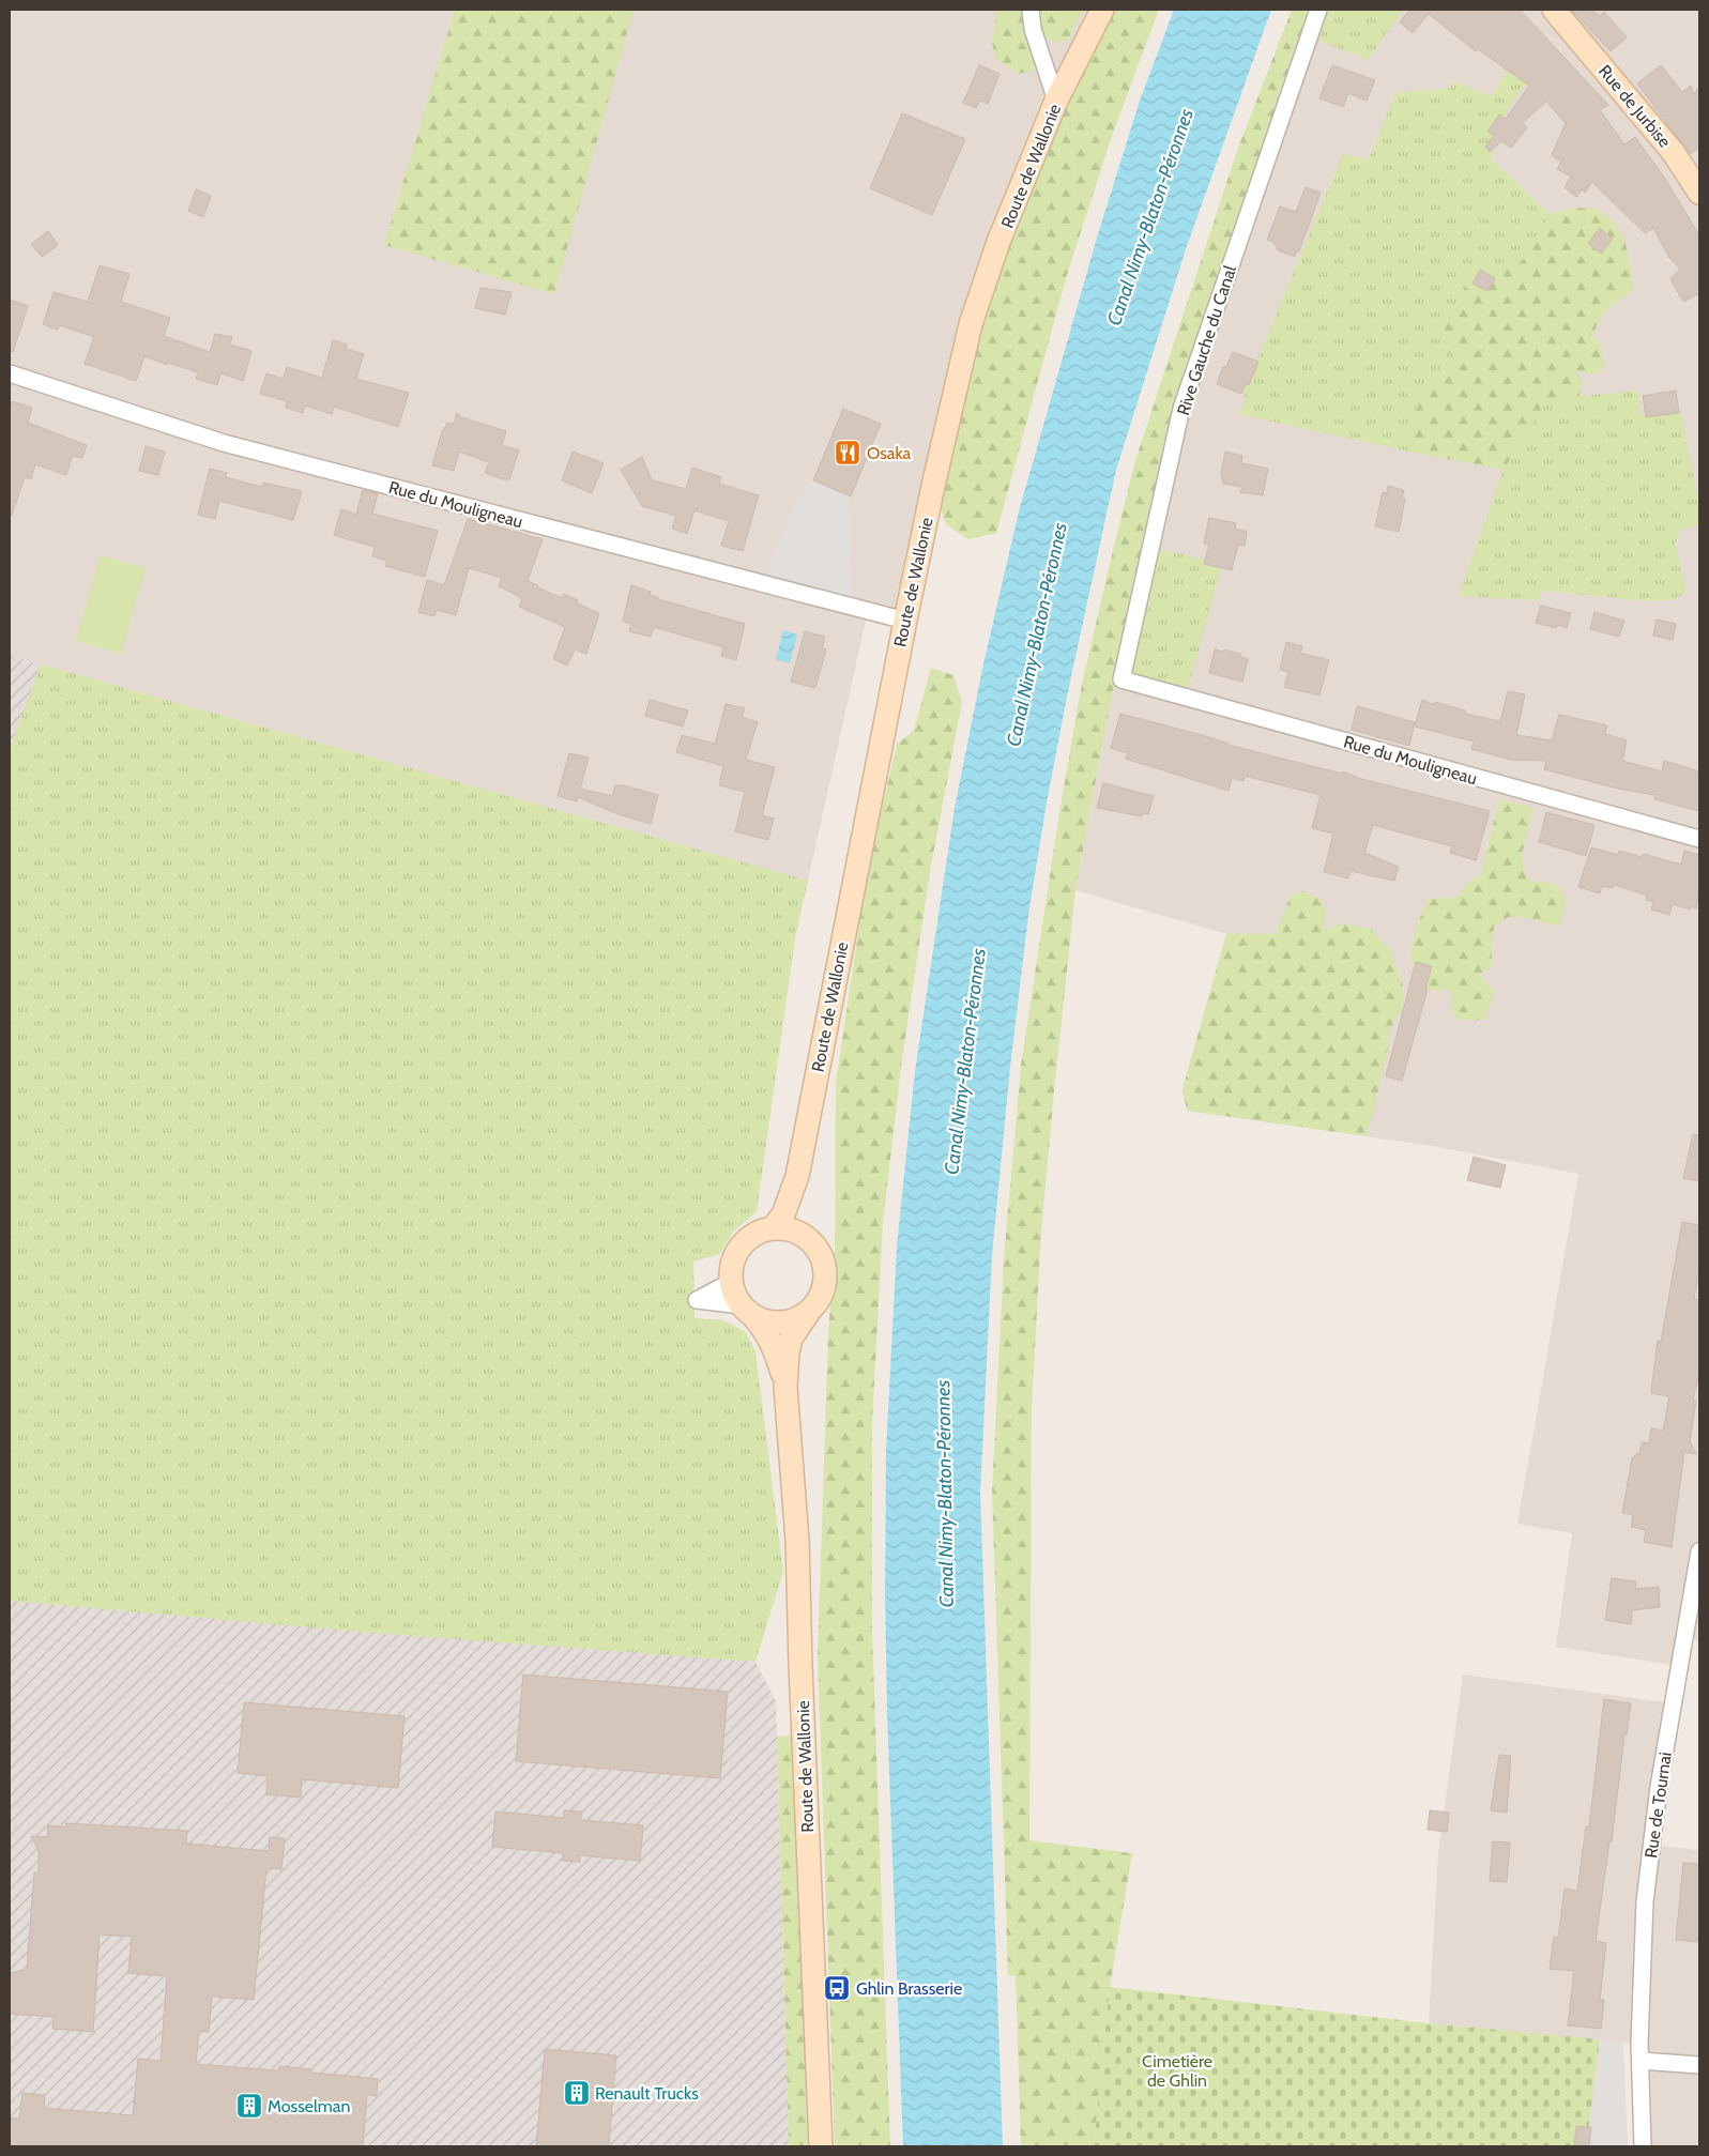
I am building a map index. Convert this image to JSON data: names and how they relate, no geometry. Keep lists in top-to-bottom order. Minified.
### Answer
{"streets":{"main road":["Rue de Jurbise","Route de Wallonie"],"street":["Rive Gauche du Canal","Rue du Mouligneau","Rue de Tournai"]},"crossings":[["Route de Wallonie","Rue du Mouligneau"],["Rive Gauche du Canal","Rue du Mouligneau"]],"water":["Canal Nimy-Blaton-Péronnes"],"parks":["Cimetière de Ghlin"],"places":{"restaurant":["Osaka"],"bus stop":["Ghlin Brasserie"],"building":["Renault Trucks","Mosselman"]}}
